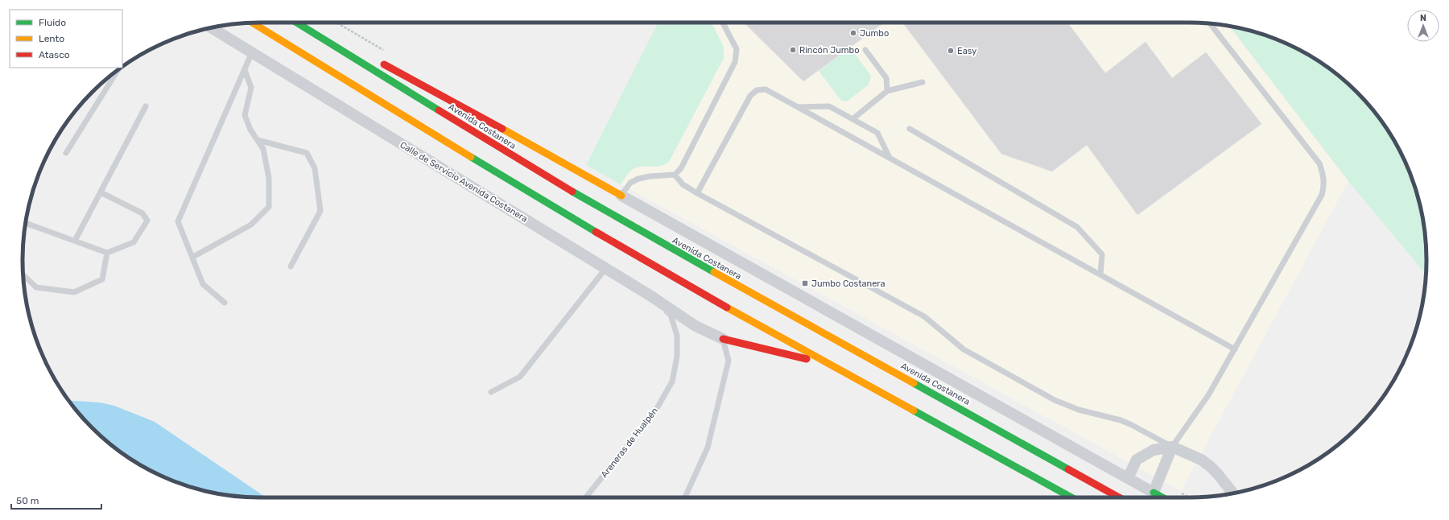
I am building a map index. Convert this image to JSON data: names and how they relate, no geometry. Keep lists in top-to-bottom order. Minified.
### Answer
{"streets":{"main road":["Avenida Costanera"],"street":["Calle de Servicio Avenida Costanera"],"lane":["Areneras de Hualpén"]},"crossings":[["Calle de Servicio Avenida Costanera","Areneras de Hualpén"]],"places":{"other":["Jumbo","Rincón Jumbo","Easy"],"transit":["Jumbo Costanera"]},"legend":["Fluido","Lento","Atasco"],"scale_bar":"50 m","north":"top"}
